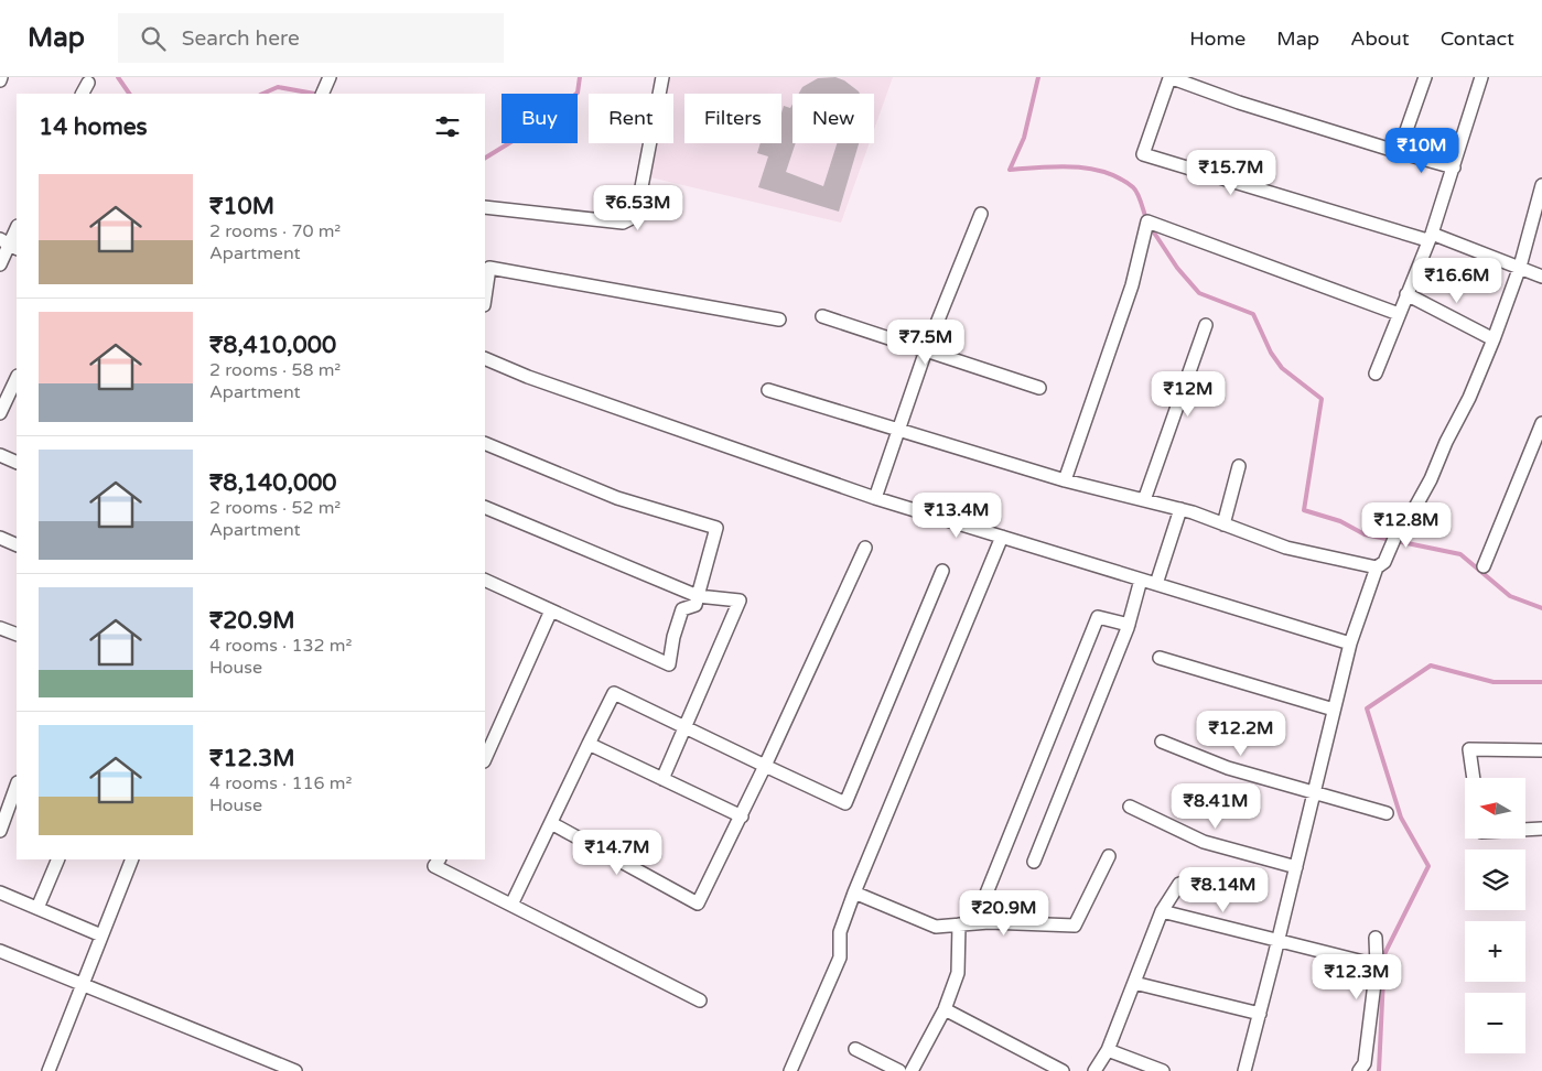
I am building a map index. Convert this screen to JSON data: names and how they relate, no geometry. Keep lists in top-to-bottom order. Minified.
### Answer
{"north":"left","page":{"header":"Map","search":"Search here","nav":["Home","Map","About","Contact"],"chip":["Buy","Rent","Filters","New"],"heading":"14 homes","price":["₹10M","₹15.7M","₹6.53M","₹16.6M","₹7.5M","₹12M","₹13.4M","₹12.8M","₹12.2M","₹8.41M","₹14.7M","₹8.14M","₹20.9M","₹12.3M"],"list":[{"name":"₹10M","note":"2 rooms · 70 m² · Apartment"},{"name":"₹8,410,000","note":"2 rooms · 58 m² · Apartment"},{"name":"₹8,140,000","note":"2 rooms · 52 m² · Apartment"},{"name":"₹20.9M","note":"4 rooms · 132 m² · House"},{"name":"₹12.3M","note":"4 rooms · 116 m² · House"}],"map_buttons":["+","−"]}}
